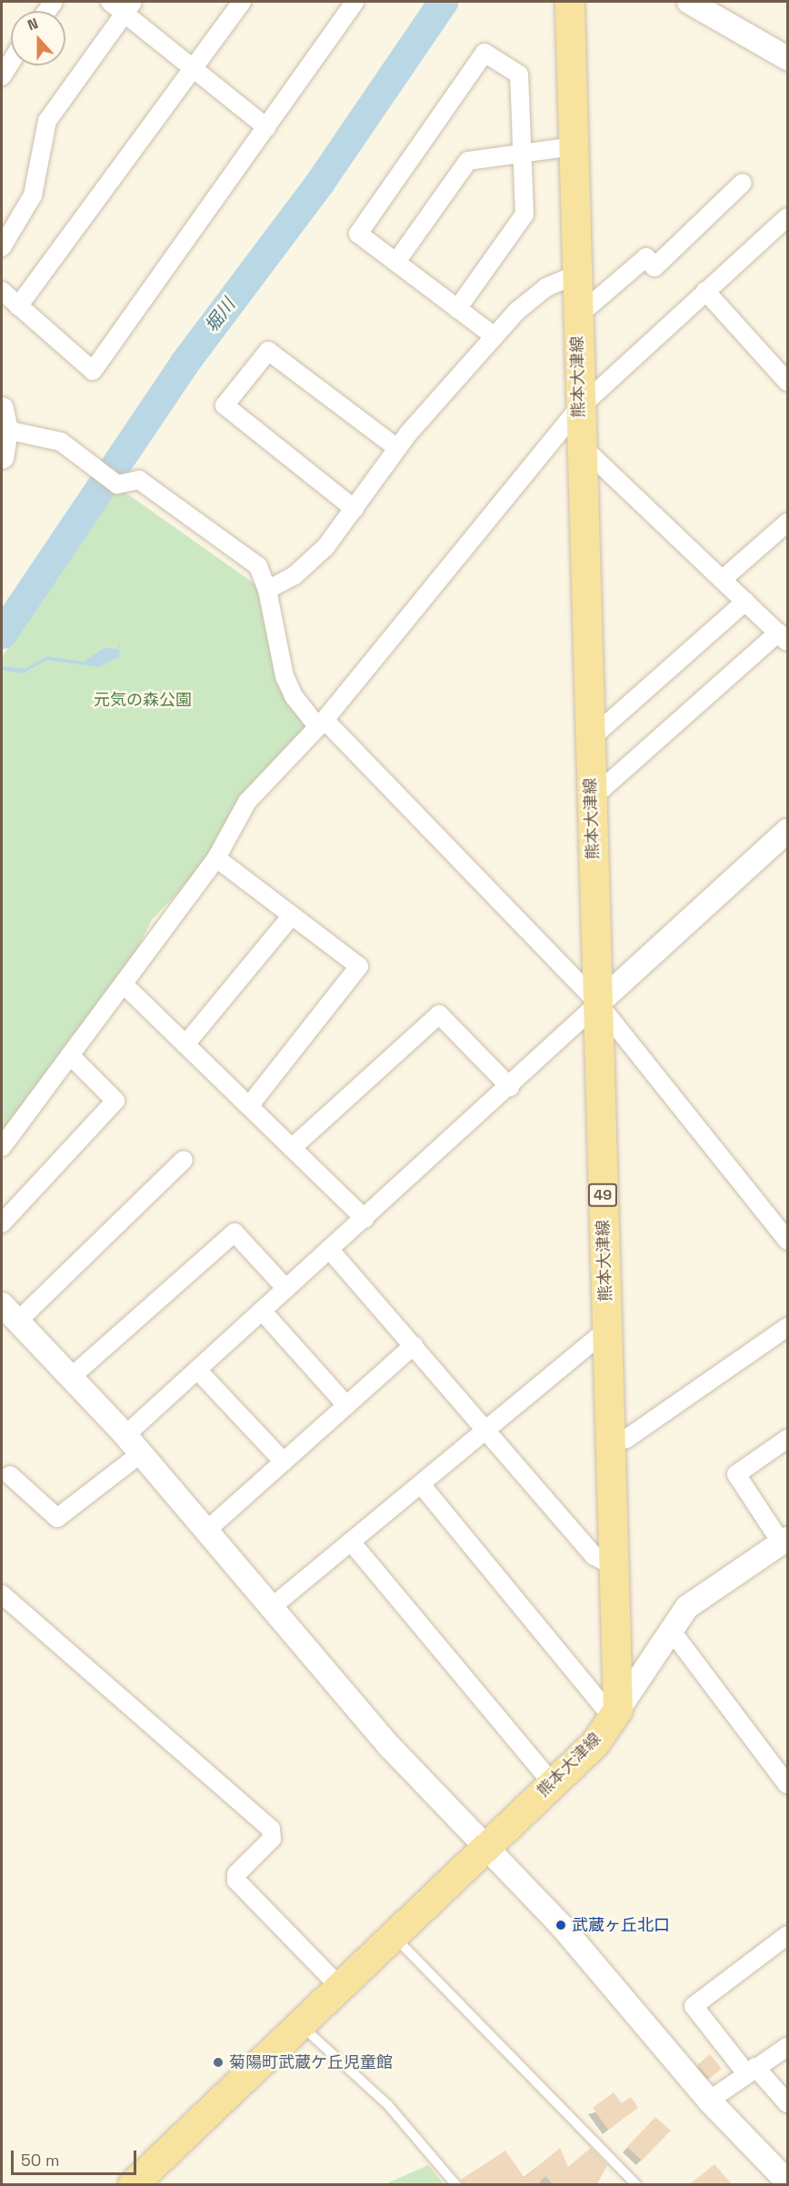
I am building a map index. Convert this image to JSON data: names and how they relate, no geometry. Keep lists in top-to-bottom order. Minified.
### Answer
{"streets":{"main road":["熊本大津線","49"]},"water":["堀川"],"parks":["元気の森公園"],"places":["武蔵ヶ丘北口","菊陽町武蔵ケ丘児童館"],"scale_bar":"50 m","north":"top"}
